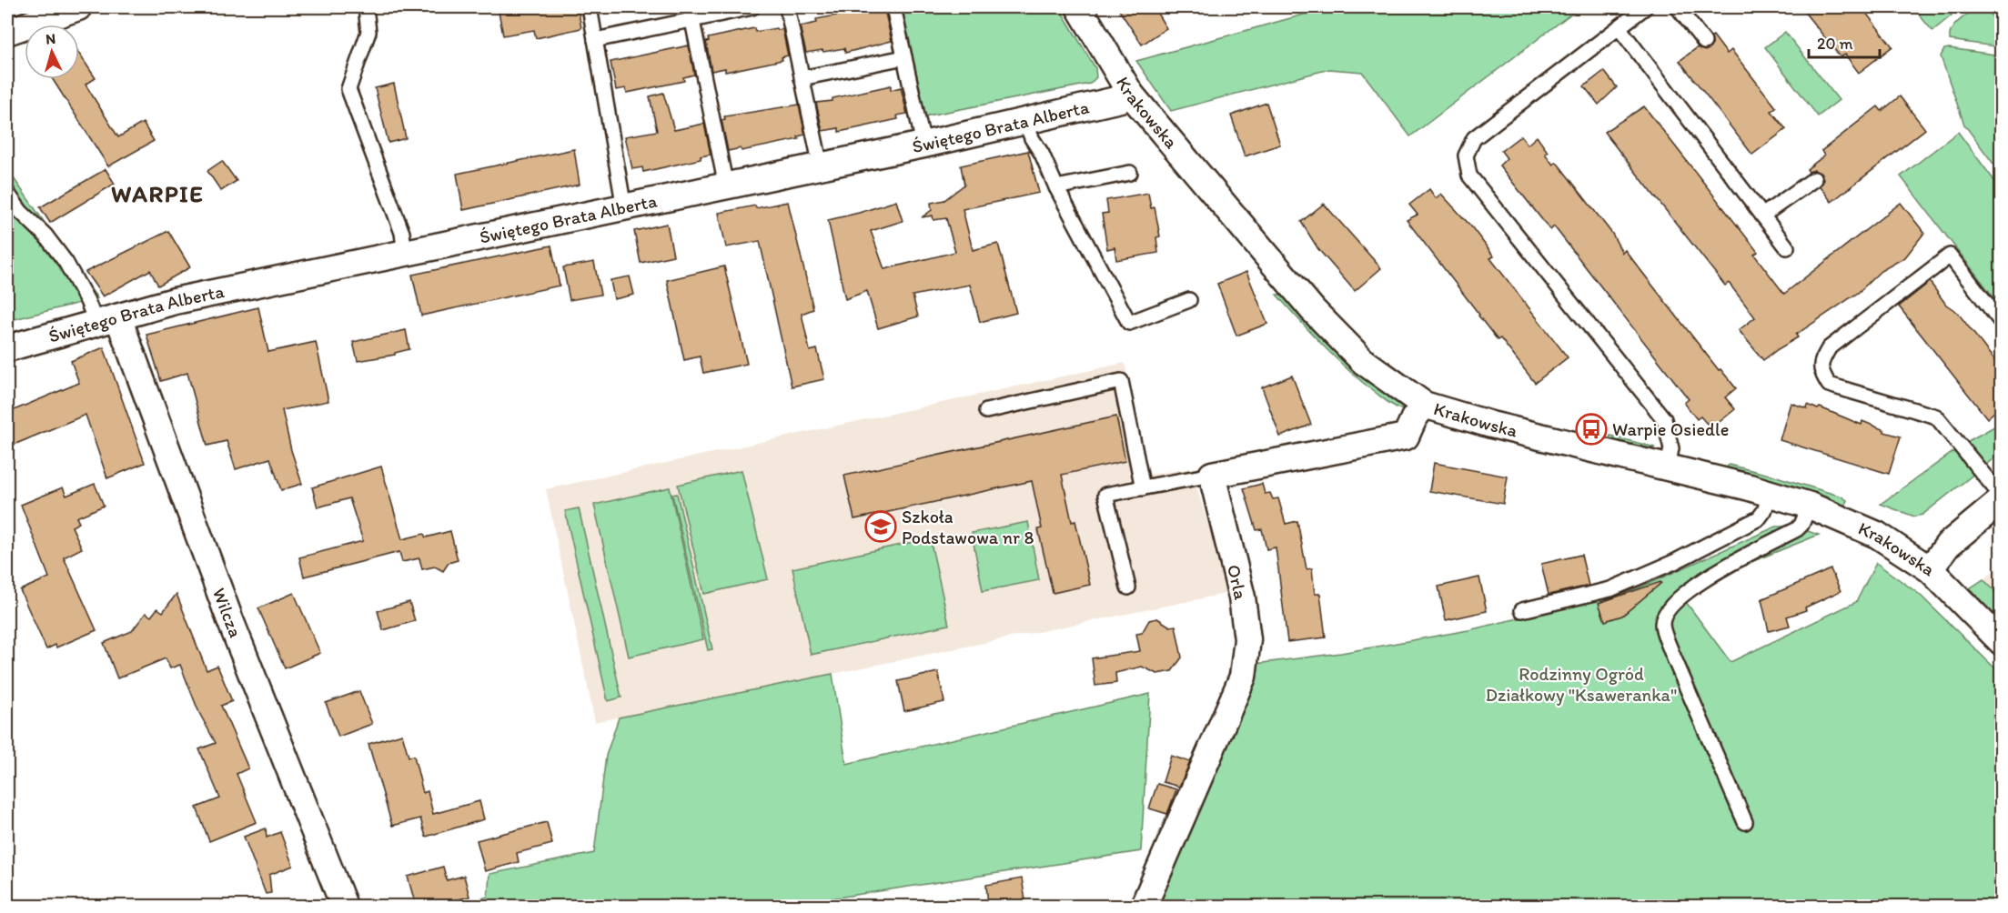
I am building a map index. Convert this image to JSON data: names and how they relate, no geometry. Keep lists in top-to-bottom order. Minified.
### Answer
{"streets":{"street":["Krakowska","Świętego Brata Alberta","Orla","Wilcza"]},"crossings":[["Krakowska","Świętego Brata Alberta"],["Świętego Brata Alberta","Wilcza"]],"districts":["WARPIE"],"parks":["Rodzinny Ogród Działkowy \"Ksaweranka\""],"places":{"bus stop":["Warpie Osiedle"],"school or university":["Szkoła Podstawowa nr 8"]},"scale_bar":"20 m","north":"top"}
